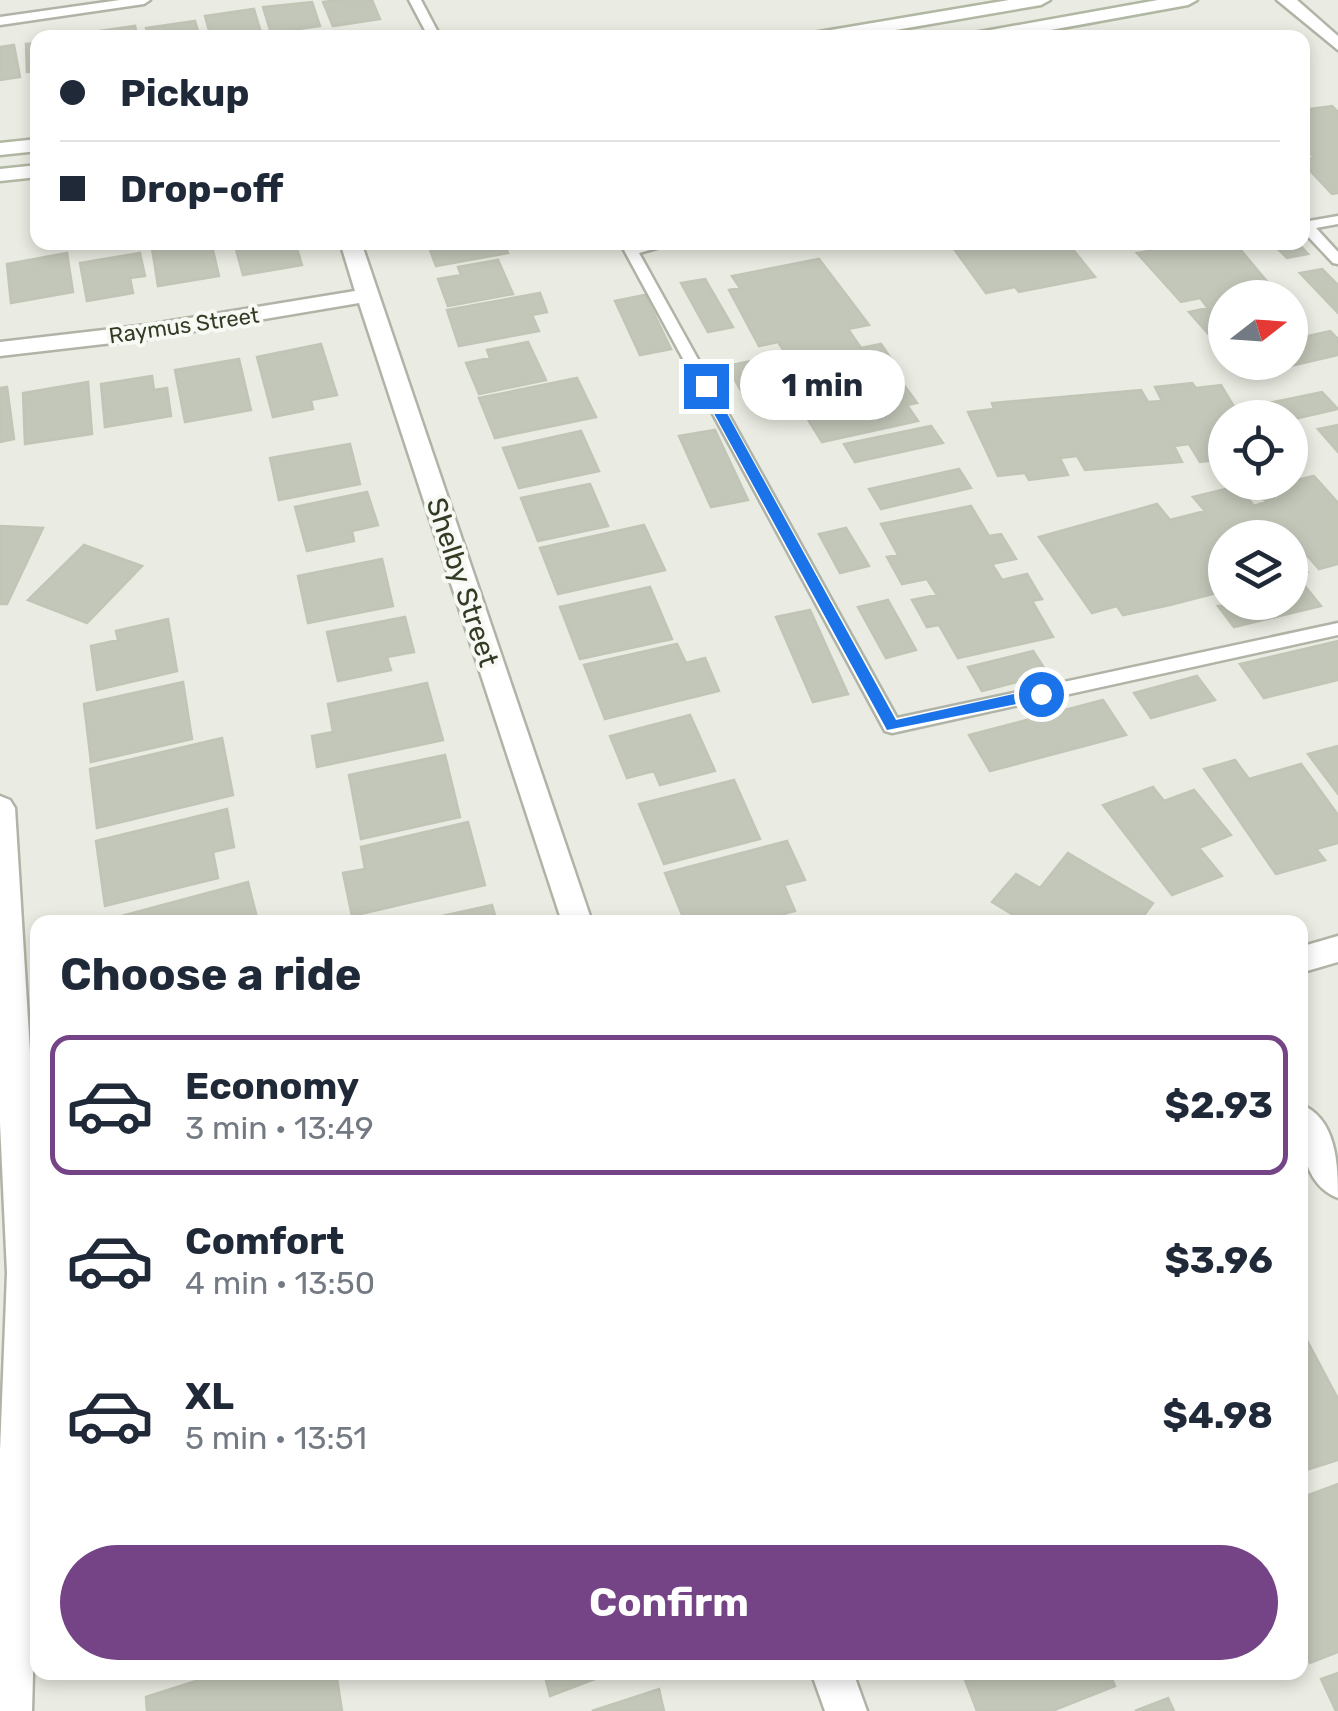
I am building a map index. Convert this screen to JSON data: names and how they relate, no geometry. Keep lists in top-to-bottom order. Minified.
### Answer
{"streets":{"street":["Raymus Street","Shelby Street"]},"crossings":[["Raymus Street","Shelby Street"]],"north":"right","page":{"banner":["Pickup","Drop-off"],"bubble":"1 min","heading":"Choose a ride","list":[{"name":"Economy","note":"3 min · 13:49","value":"$2.93"},{"name":"Comfort","note":"4 min · 13:50","value":"$3.96"},{"name":"XL","note":"5 min · 13:51","value":"$4.98"}],"buttons":"Confirm"}}
